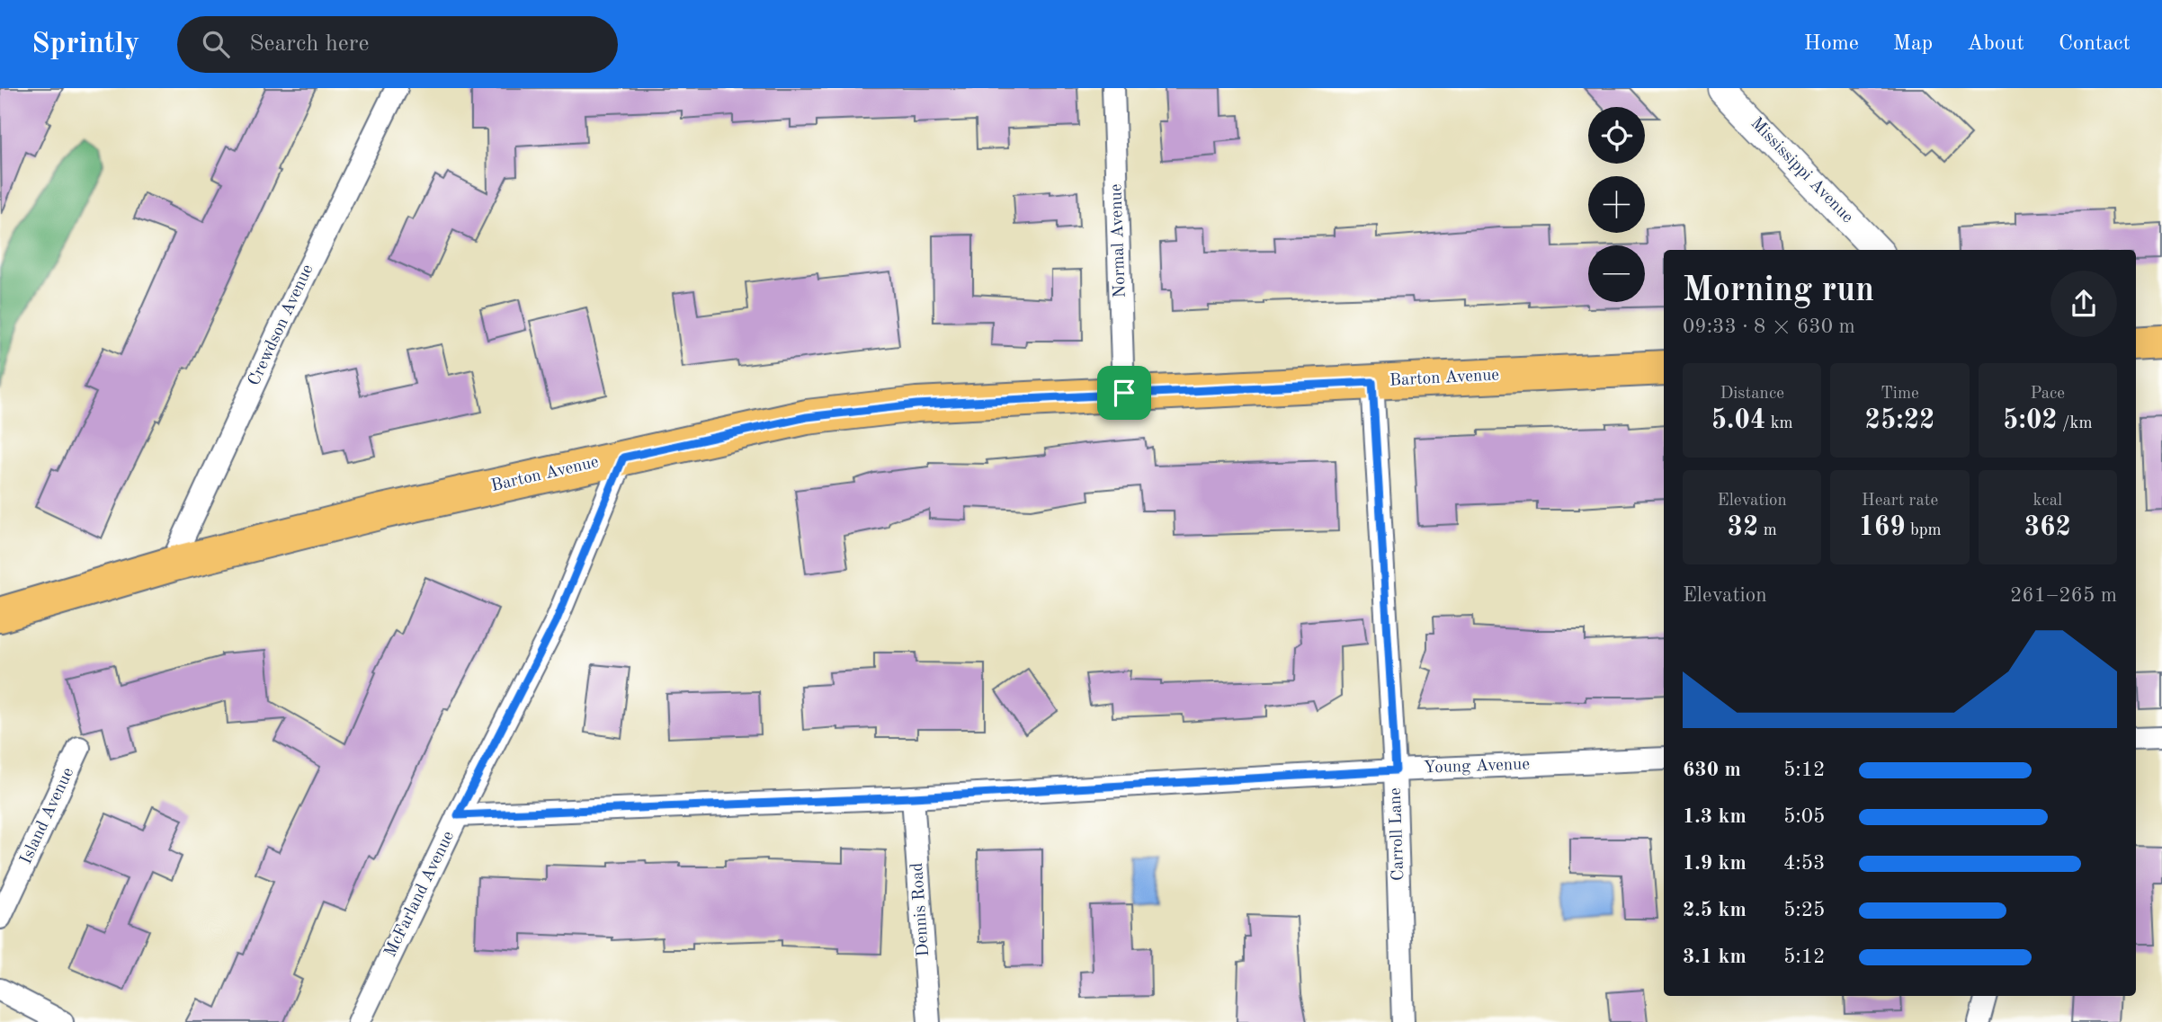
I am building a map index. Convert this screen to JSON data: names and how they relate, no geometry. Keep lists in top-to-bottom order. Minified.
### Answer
{"streets":{"main road":["Barton Avenue"],"street":["Mississippi Avenue","Normal Avenue","Crewdson Avenue","Young Avenue","Island Avenue","Carroll Lane","McFarland Avenue","Dennis Road"]},"crossings":[["Normal Avenue","Barton Avenue"],["Crewdson Avenue","Barton Avenue"],["Barton Avenue","Carroll Lane"],["Barton Avenue","McFarland Avenue"],["Young Avenue","Carroll Lane"],["Young Avenue","McFarland Avenue"],["Young Avenue","Dennis Road"]],"page":{"header":"Sprintly","search":"Search here","nav":["Home","Map","About","Contact"],"map_buttons":["+","−"],"heading":["Morning run","09:33 · 8 × 630 m"],"stats":[["Distance","5.04 km"],["Time","25:22"],["Pace","5:02 /km"],["Elevation","32 m"],["Heart rate","169 bpm"],["kcal","362"]],"chart":["Elevation","261–265 m"],"list":[{"name":"630 m","note":"5:12"},{"name":"1.3 km","note":"5:05"},{"name":"1.9 km","note":"4:53"},{"name":"2.5 km","note":"5:25"},{"name":"3.1 km","note":"5:12"}]}}
